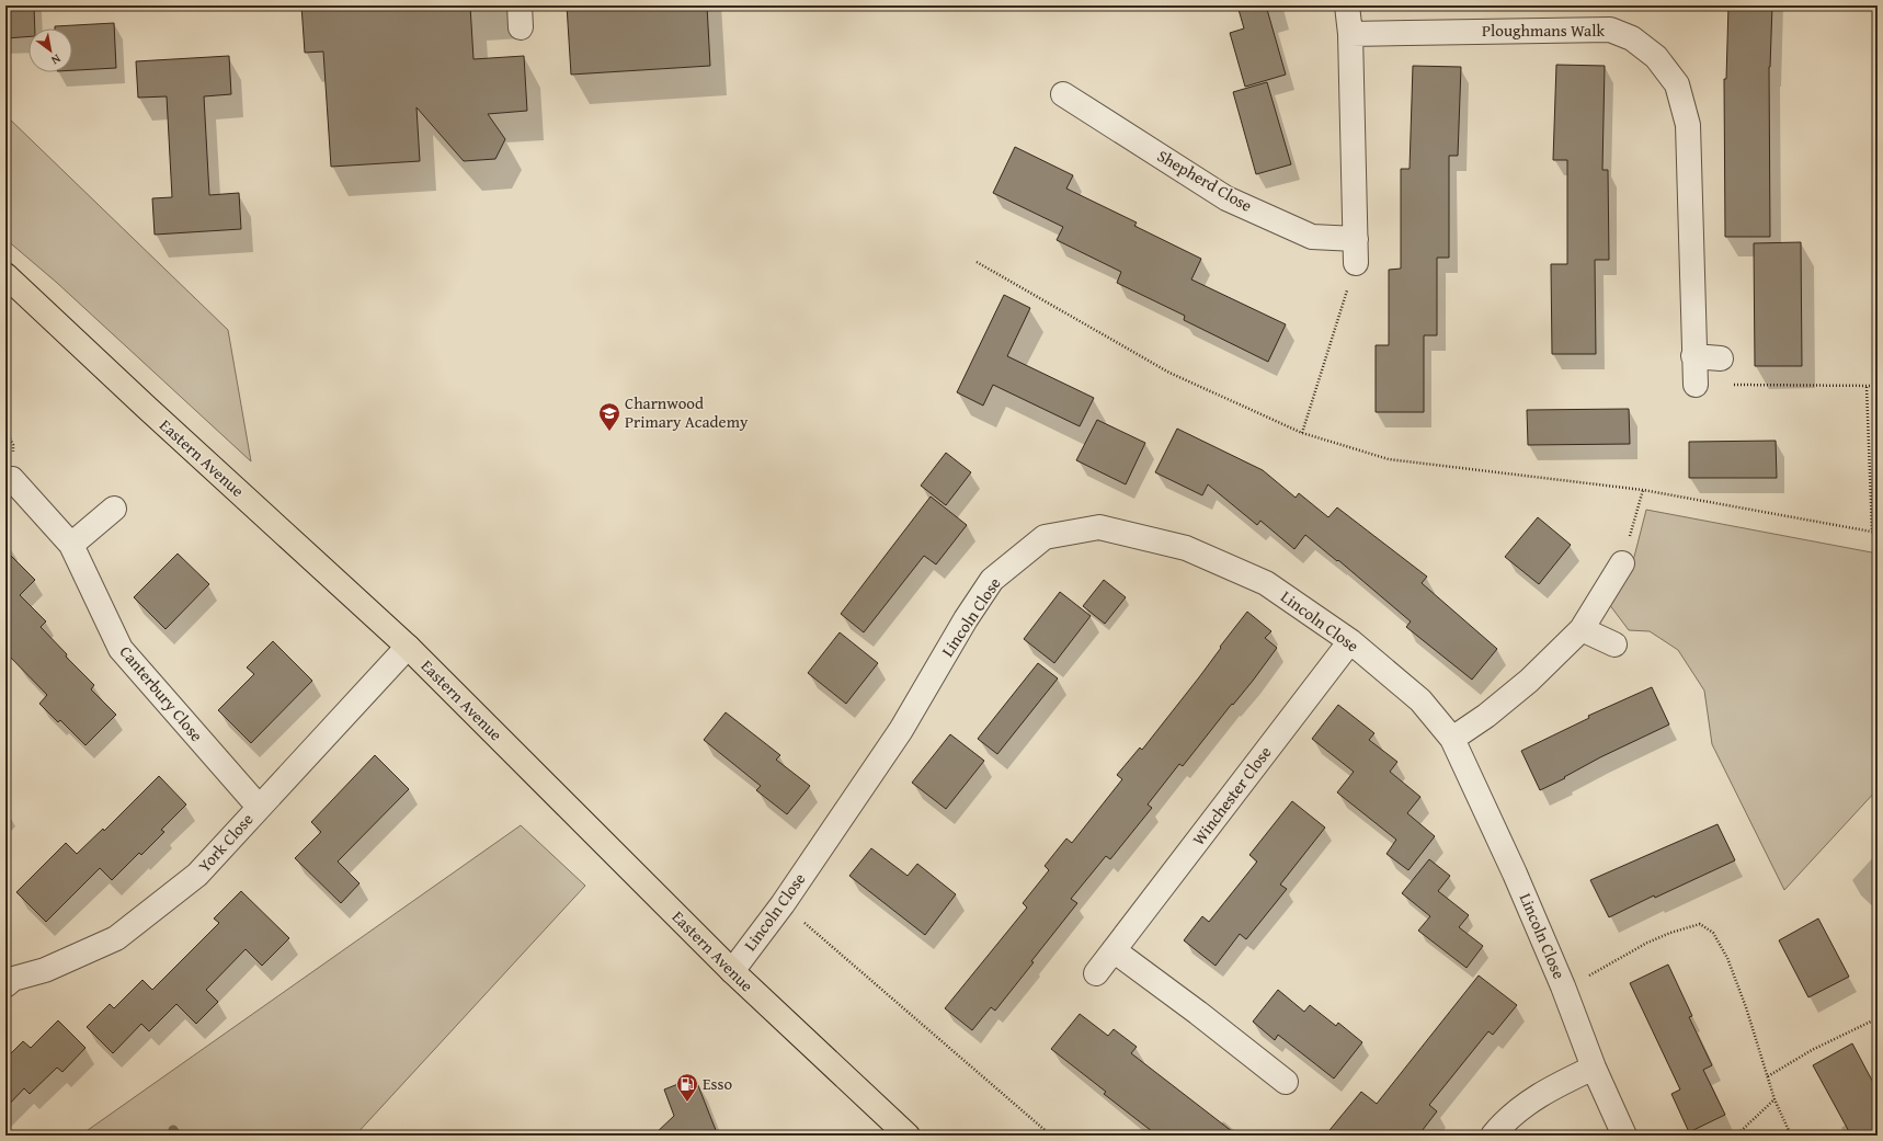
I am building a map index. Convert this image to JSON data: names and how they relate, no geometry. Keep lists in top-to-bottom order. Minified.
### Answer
{"streets":{"highway":["Eastern Avenue"],"street":["Ploughmans Walk","Shepherd Close","Lincoln Close","Canterbury Close","Winchester Close","York Close"]},"crossings":[["Eastern Avenue","Lincoln Close"],["Eastern Avenue","York Close"],["Lincoln Close","Winchester Close"],["Canterbury Close","York Close"]],"places":{"school or university":["Charnwood Primary Academy"],"fuel station":["Esso"]},"north":"bottom right"}
